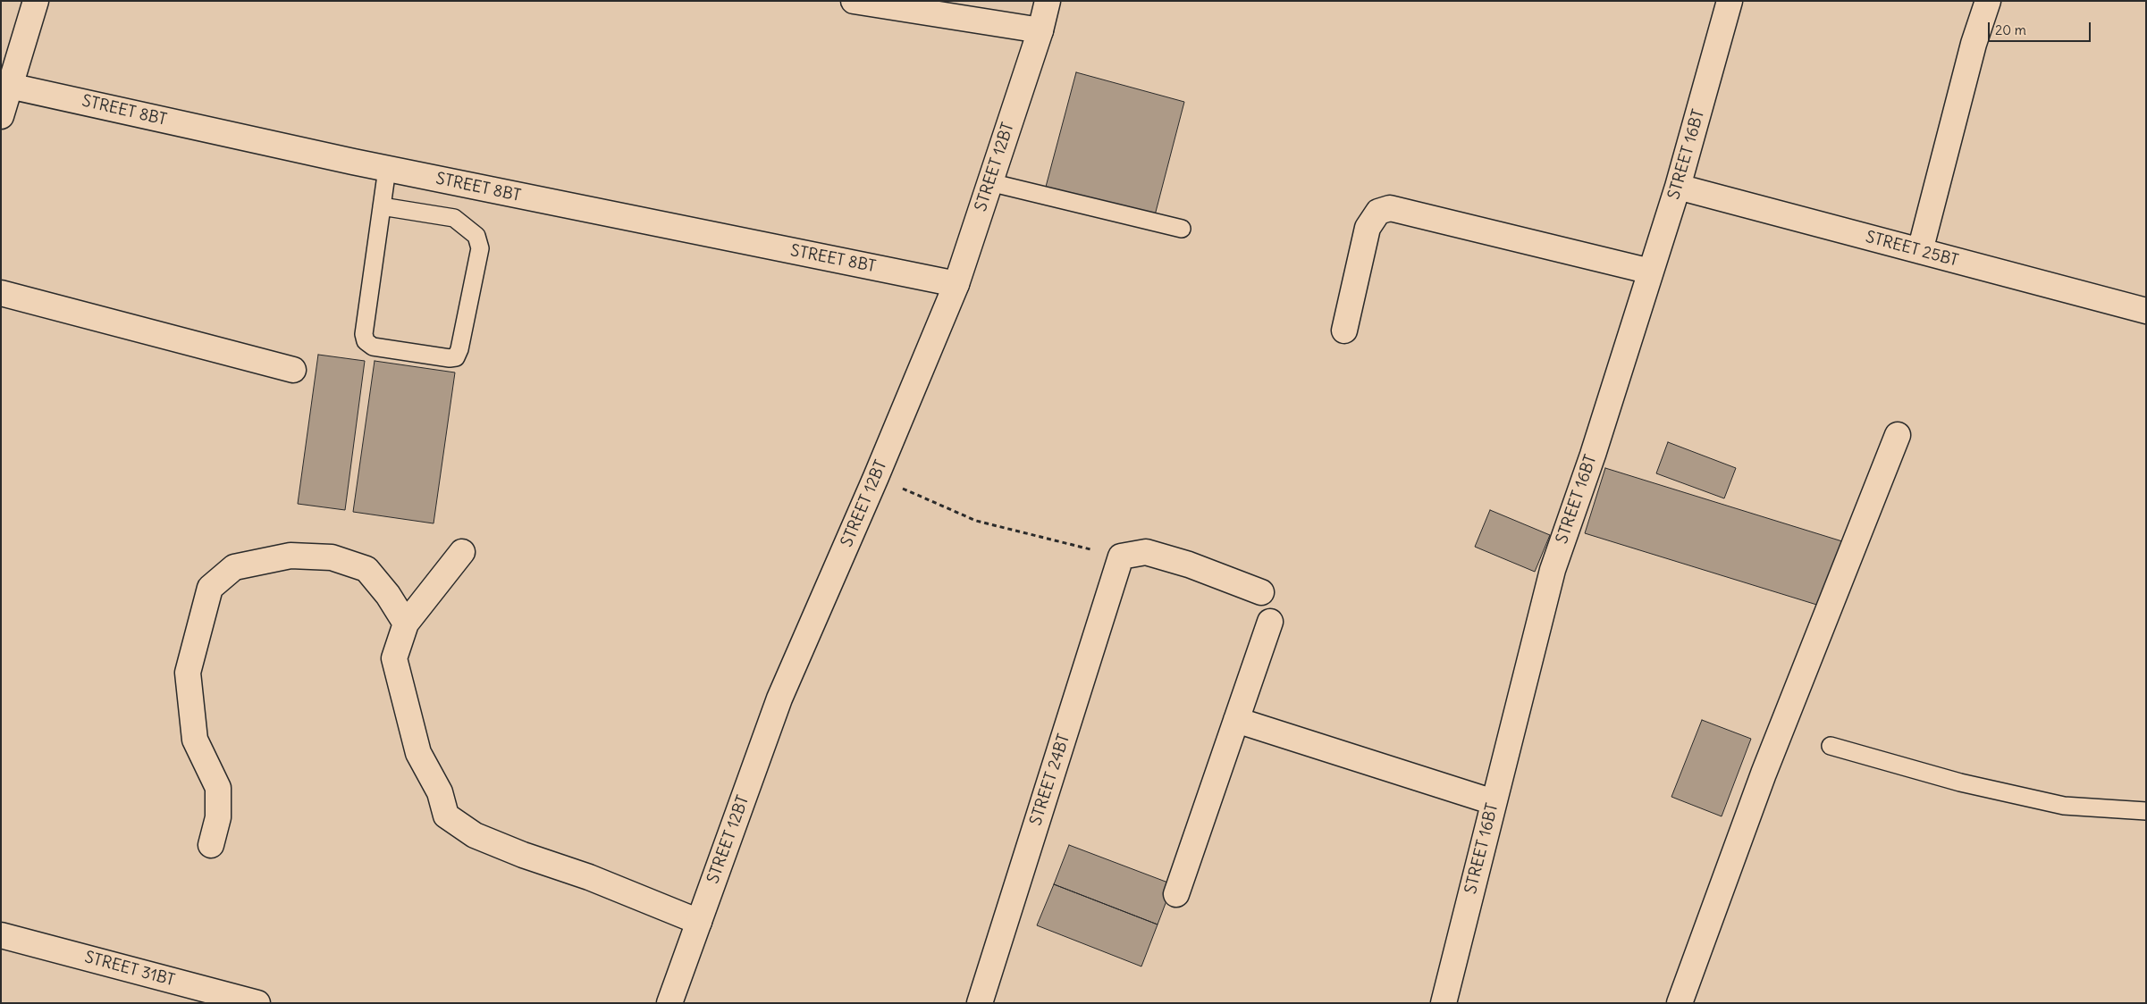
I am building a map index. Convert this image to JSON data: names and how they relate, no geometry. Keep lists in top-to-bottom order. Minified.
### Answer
{"streets":{"street":["STREET 8BT","STREET 16BT","STREET 12BT","STREET 25BT","STREET 24BT","STREET 31BT"]},"crossings":[["STREET 8BT","STREET 12BT"],["STREET 16BT","STREET 25BT"]],"scale_bar":"20 m"}
